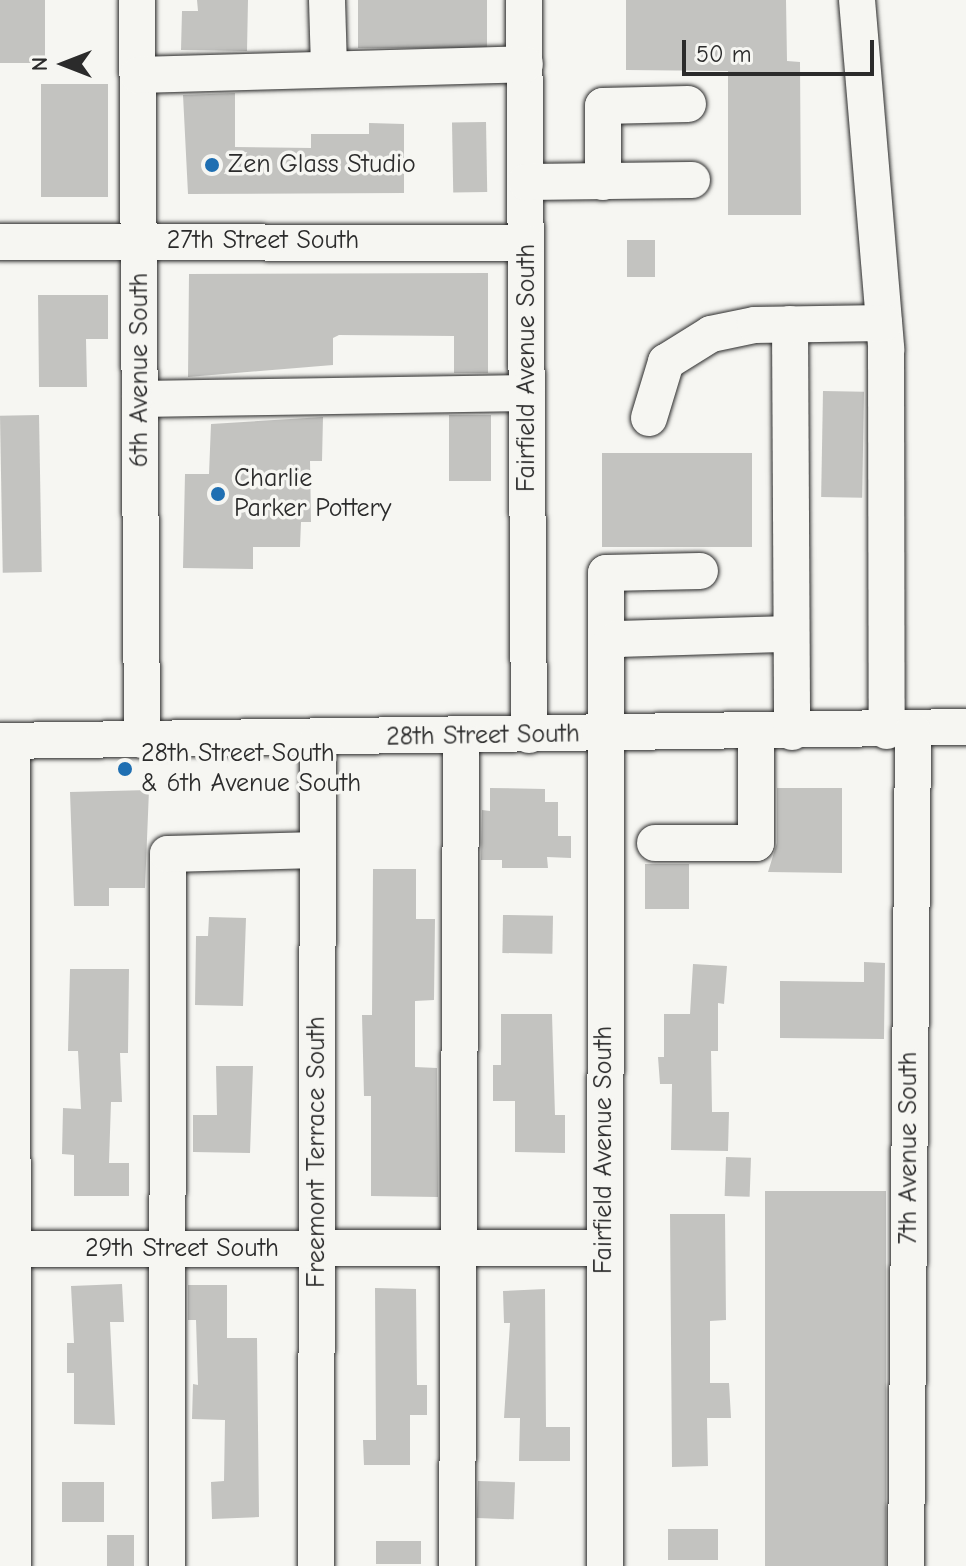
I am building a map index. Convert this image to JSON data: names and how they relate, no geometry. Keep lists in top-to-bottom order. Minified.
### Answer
{"streets":{"street":["27th Street South","Fairfield Avenue South","6th Avenue South","28th Street South","7th Avenue South","Freemont Terrace South","29th Street South"]},"crossings":[["27th Street South","Fairfield Avenue South"],["27th Street South","6th Avenue South"],["Fairfield Avenue South","28th Street South"],["Fairfield Avenue South","29th Street South"],["6th Avenue South","28th Street South"],["28th Street South","7th Avenue South"],["28th Street South","Freemont Terrace South"],["Freemont Terrace South","29th Street South"]],"places":["Zen Glass Studio","Charlie Parker Pottery","28th Street South & 6th Avenue South"],"scale_bar":"50 m","north":"left"}
